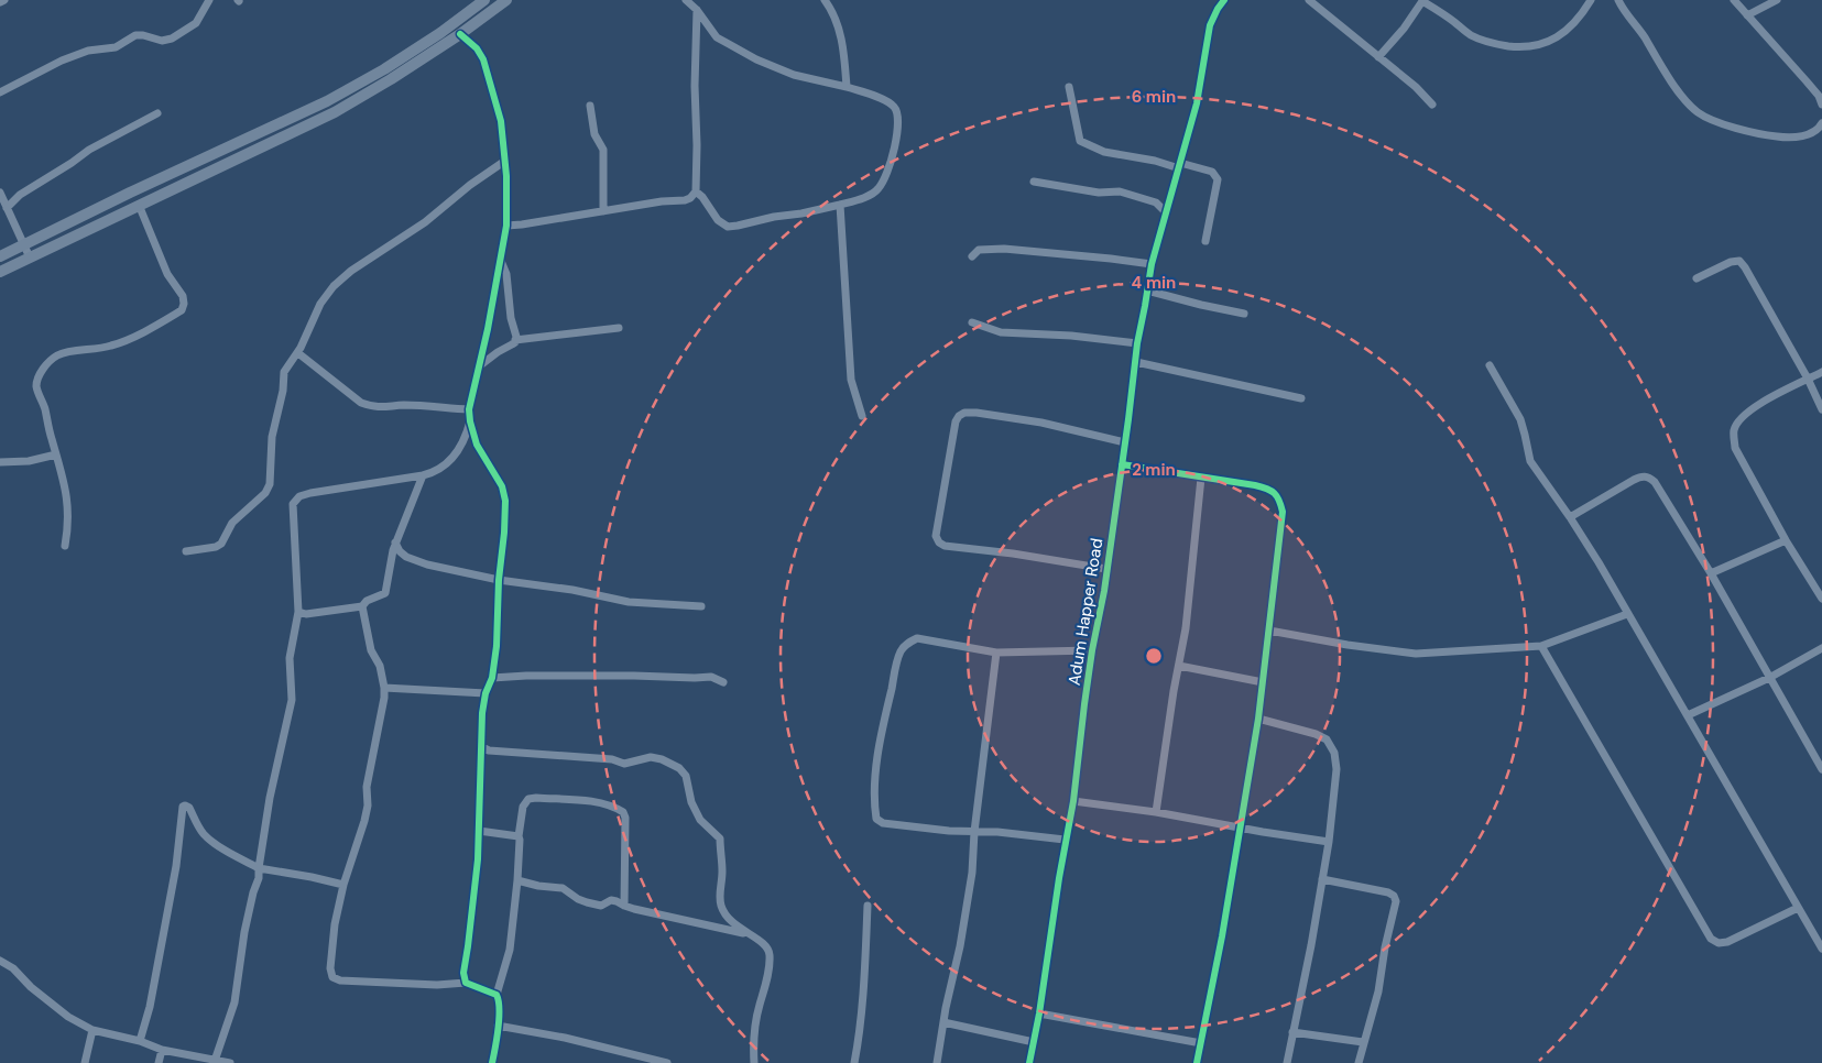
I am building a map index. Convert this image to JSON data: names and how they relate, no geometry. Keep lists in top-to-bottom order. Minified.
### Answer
{"streets":{"street":["Adum Happer Road"]},"rings":["6 min","4 min","2 min"]}
